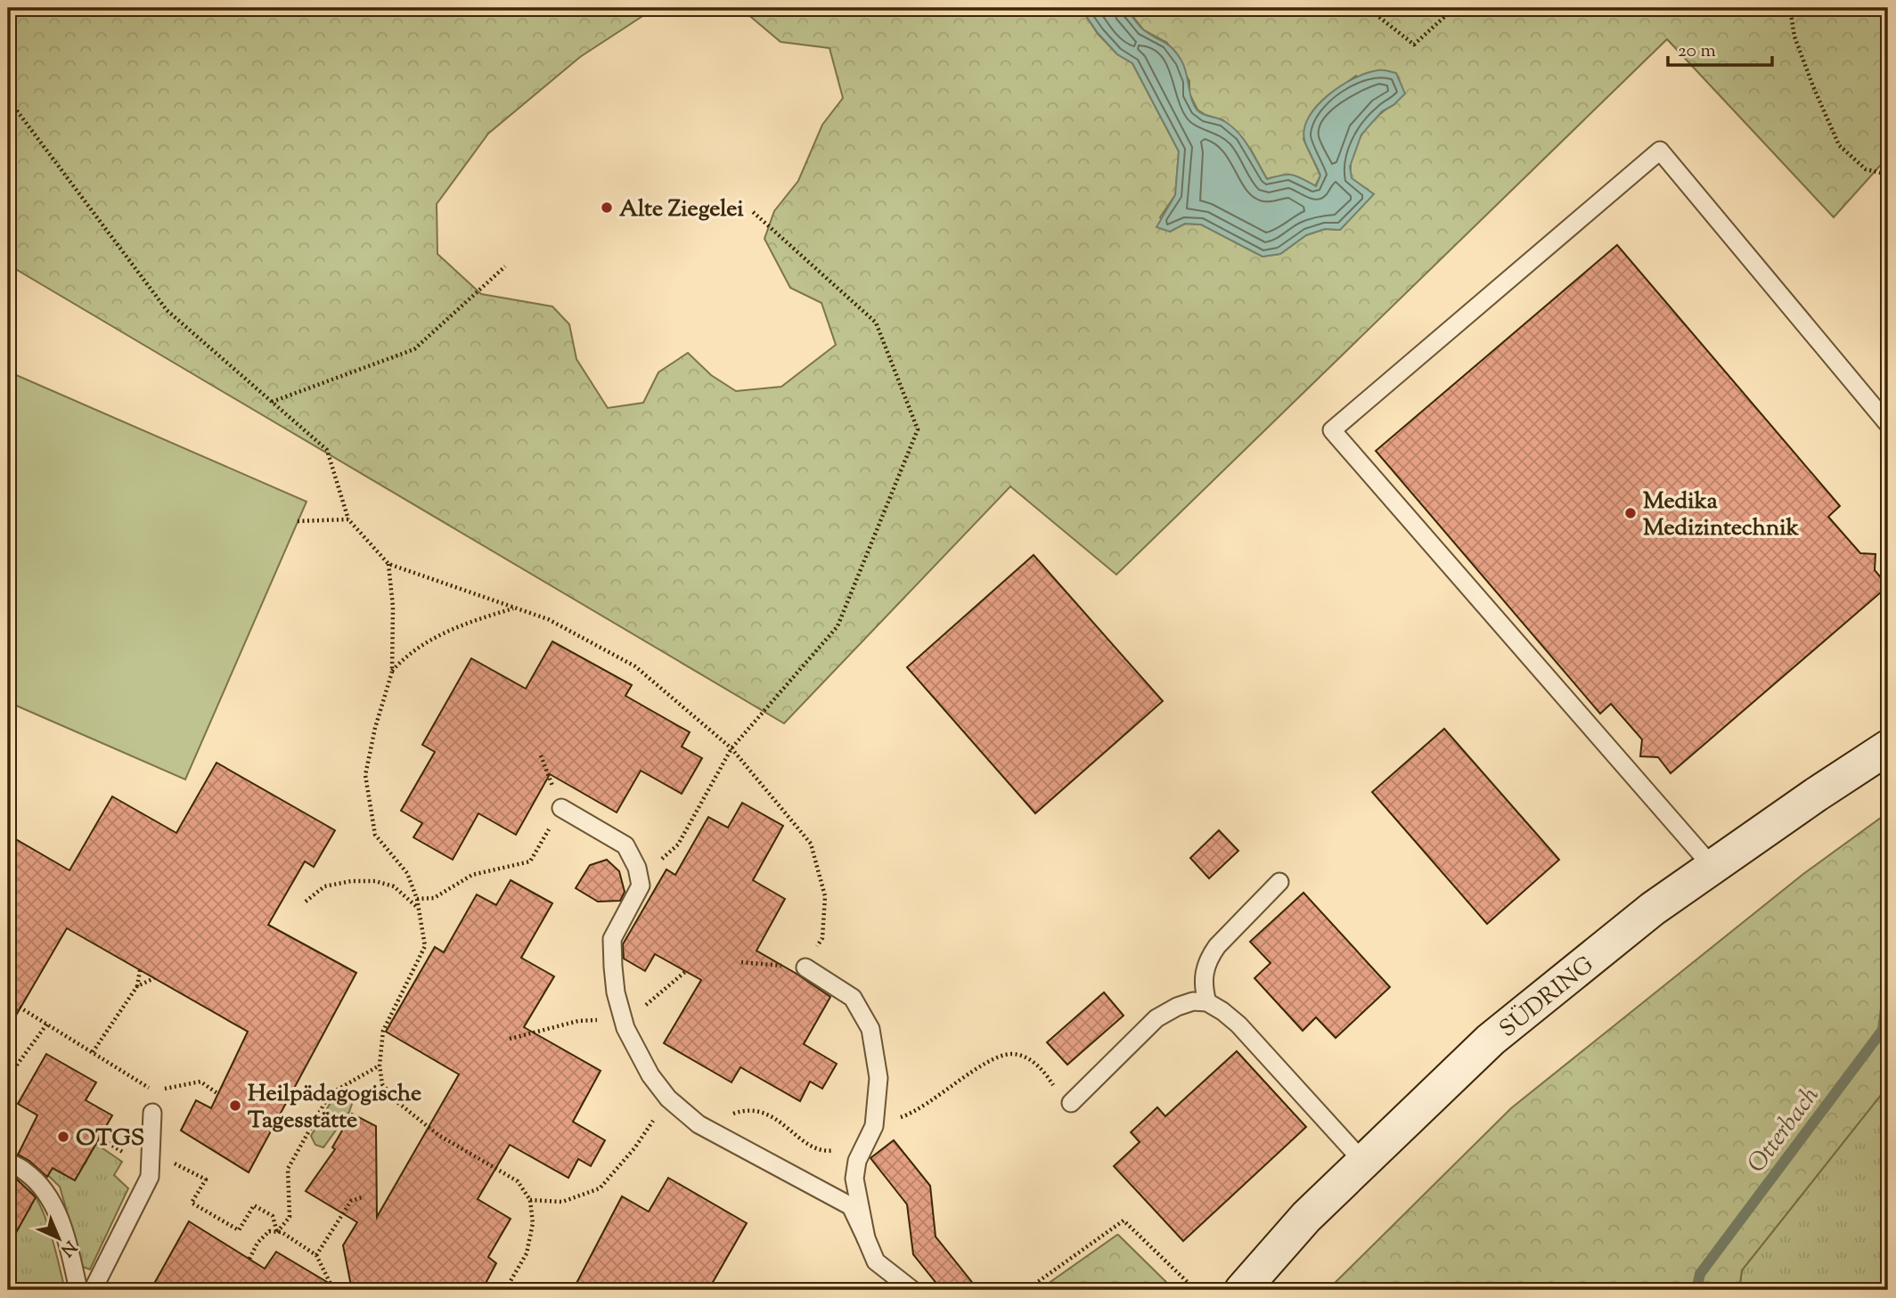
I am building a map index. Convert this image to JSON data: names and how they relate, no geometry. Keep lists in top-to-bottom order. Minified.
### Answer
{"streets":{"street":["SÜDRING"]},"water":["Otterbach"],"places":["Alte Ziegelei","Medika Medizintechnik","Heilpädagogische Tagesstätte","OTGS"],"scale_bar":"20 m","north":"bottom right"}
